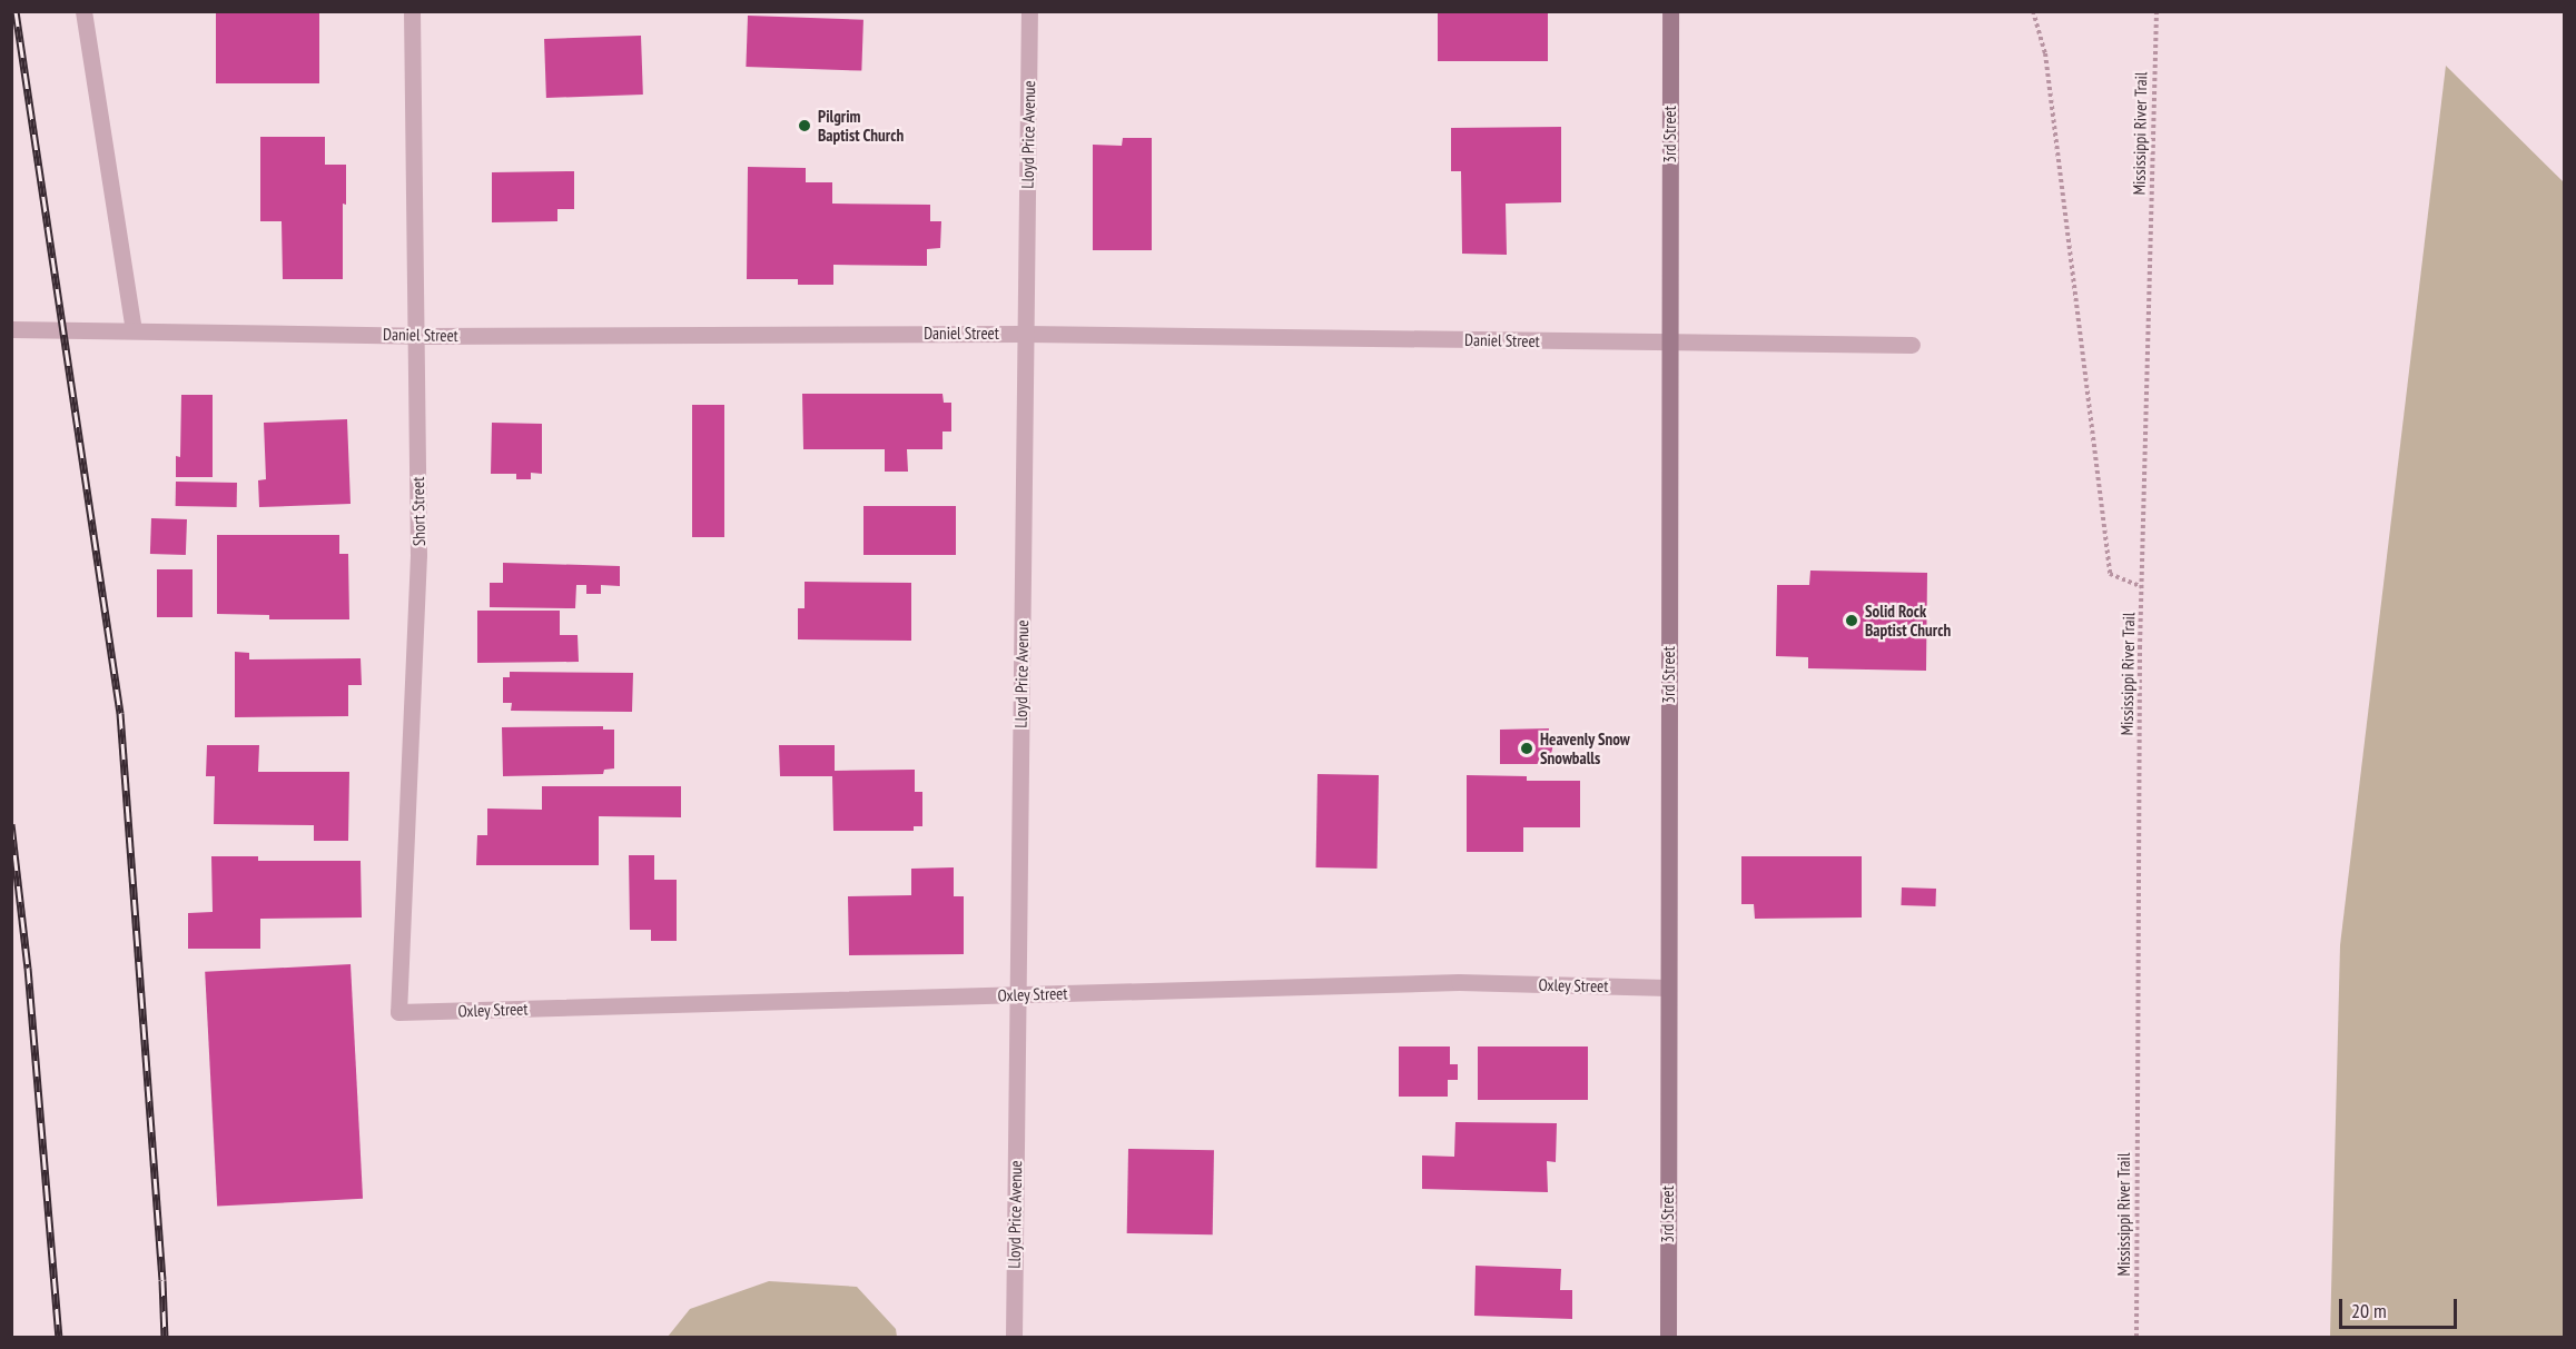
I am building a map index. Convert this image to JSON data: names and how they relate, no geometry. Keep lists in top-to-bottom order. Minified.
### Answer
{"streets":{"main road":["3rd Street"],"street":["Lloyd Price Avenue","Daniel Street","Short Street","Oxley Street"],"path":["Mississippi River Trail"]},"crossings":[["Lloyd Price Avenue","Daniel Street"],["Lloyd Price Avenue","Oxley Street"],["3rd Street","Daniel Street"],["3rd Street","Oxley Street"],["Daniel Street","Short Street"],["Short Street","Oxley Street"]],"places":["Pilgrim Baptist Church","Solid Rock Baptist Church","Heavenly Snow Snowballs"],"scale_bar":"20 m"}
